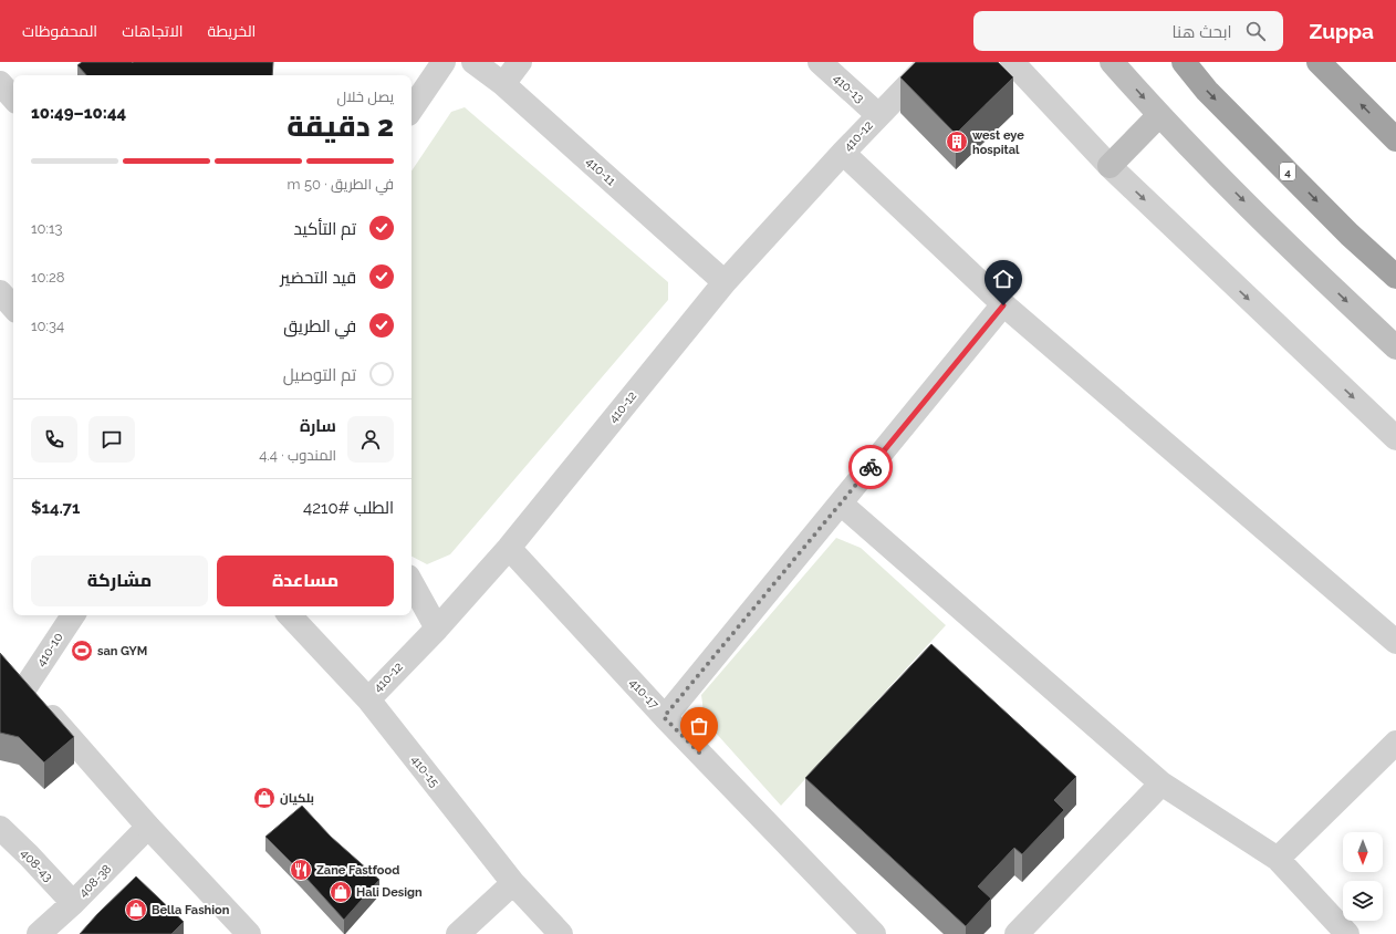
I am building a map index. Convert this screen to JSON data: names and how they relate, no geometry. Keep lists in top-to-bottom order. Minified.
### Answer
{"streets":{"highway":["4"],"street":["410-13","410-12","410-11","410-10","410-17","410-15","408-43","408-38"]},"crossings":[["410-13","410-12"],["410-12","410-11"],["410-12","410-17"],["410-12","410-15"],["410-10","408-38"],["408-43","408-38"]],"places":{"building":["west eye hospital"],"sports":["san GYM"],"shop":["بلکیان","Hali Design","Bella Fashion"],"restaurant":["Zane Fastfood"]},"north":"bottom","page":{"header":"Zuppa","search":"ابحث هنا","nav":["الخريطة","الاتجاهات","المحفوظات"],"heading":["2 دقيقة","يصل خلال","10:44–10:49"],"panel":["سارة","المندوب · 4.4","الطلب #4210","$14.71"],"bar":"في الطريق · 50 m","list":[["تم التأكيد","10:13"],["قيد التحضير","10:28"],["في الطريق","10:34"],"تم التوصيل"],"buttons":["مساعدة","مشاركة"]}}
